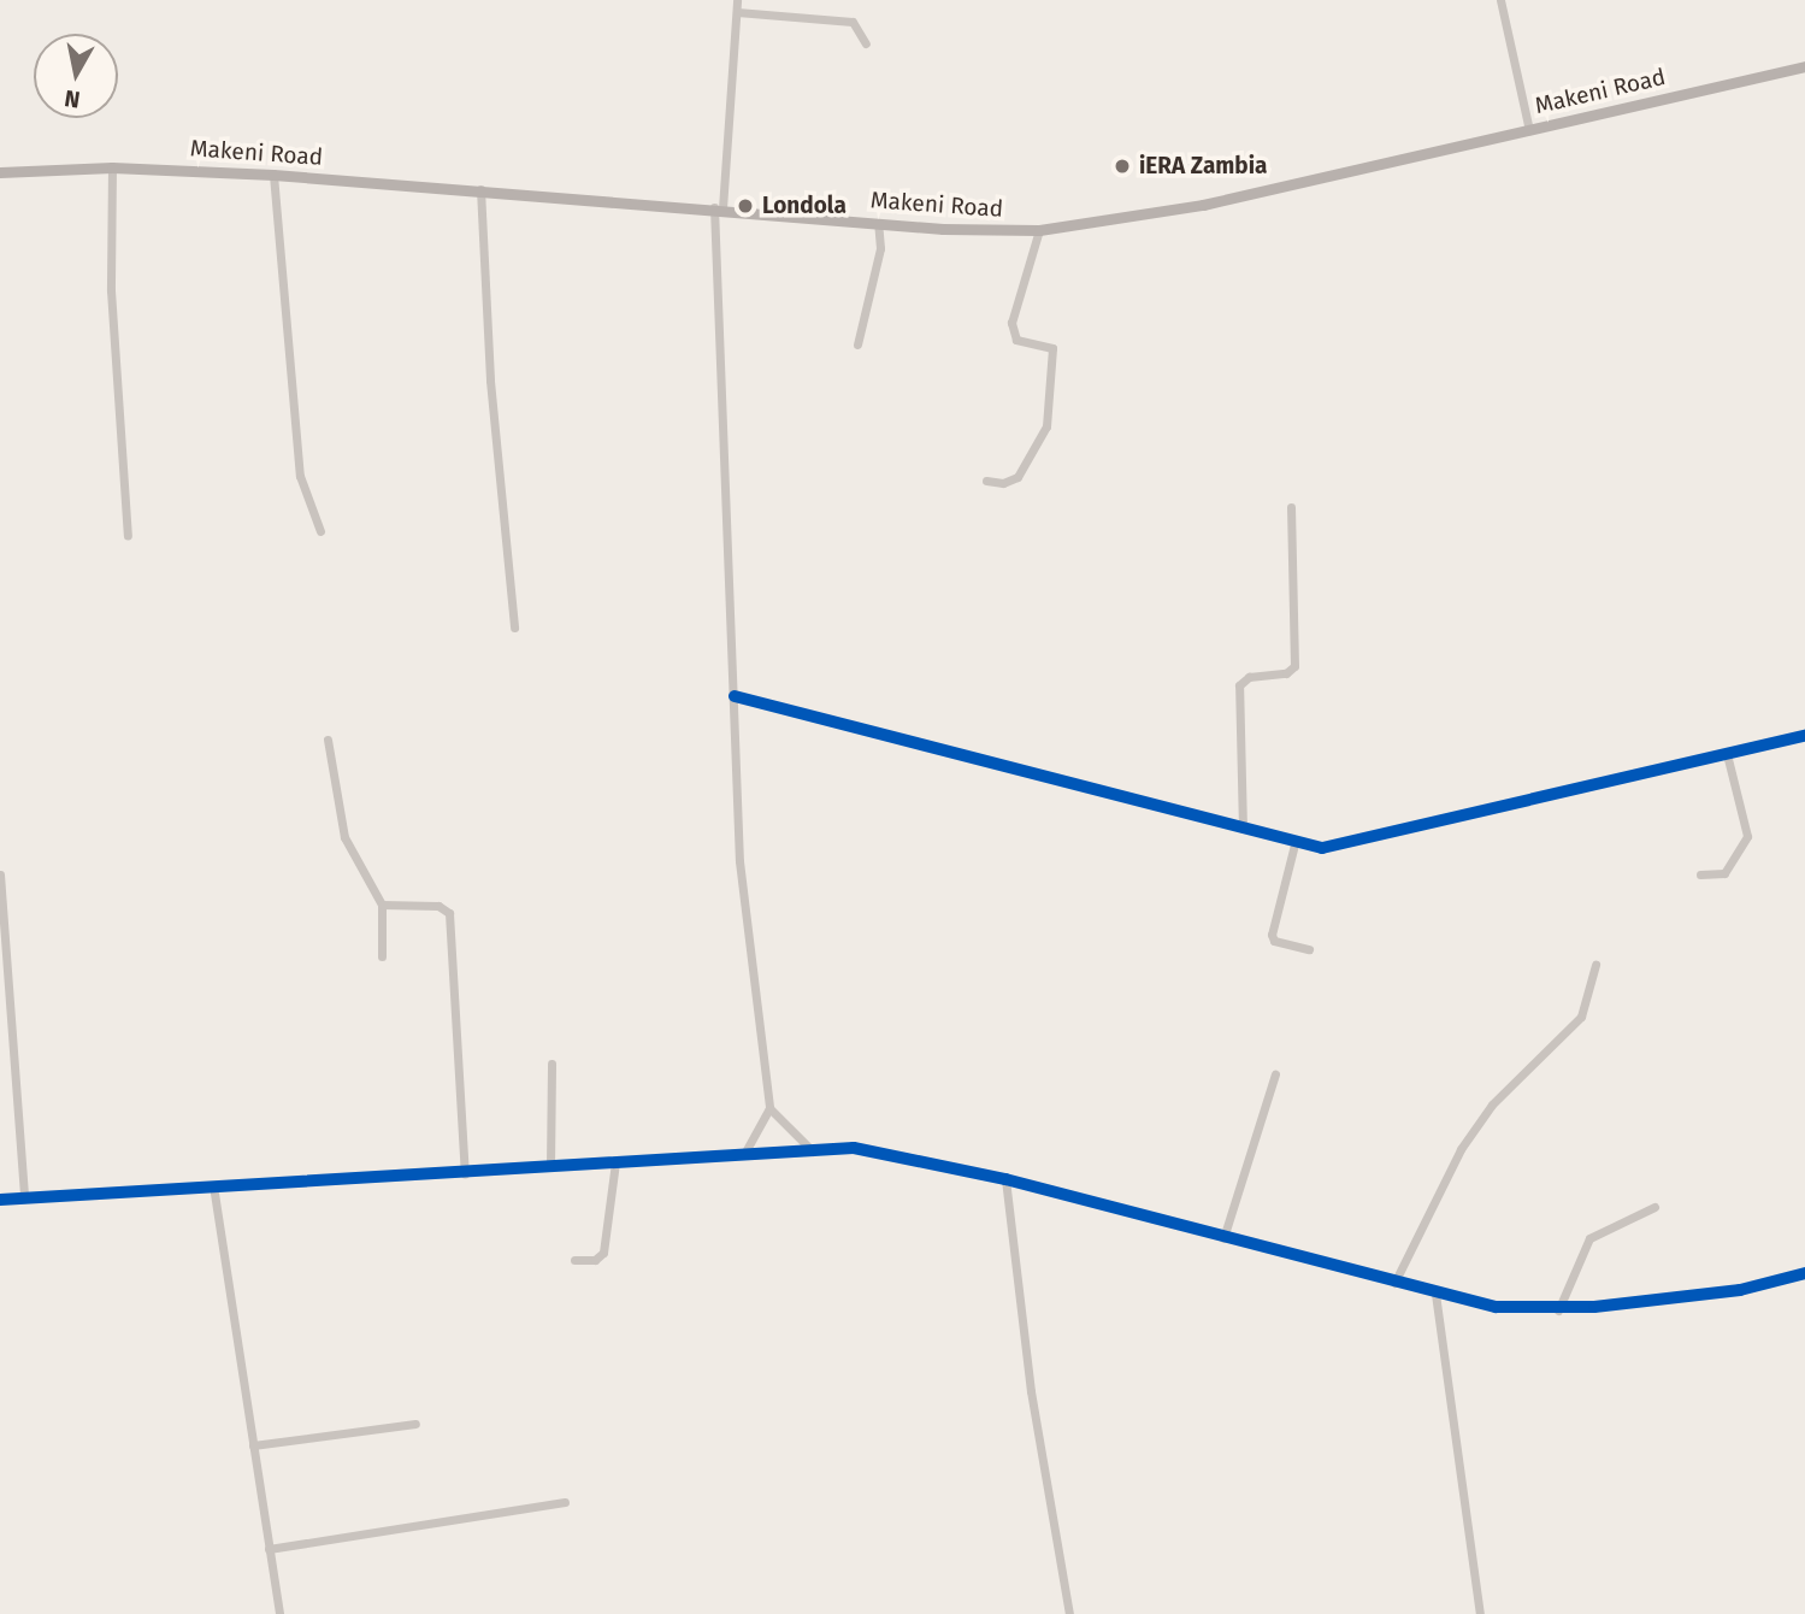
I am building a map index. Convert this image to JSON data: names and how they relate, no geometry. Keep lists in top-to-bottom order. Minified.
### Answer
{"streets":{"main road":["Makeni Road"]},"places":["iERA Zambia","Londola"],"north":"bottom"}
